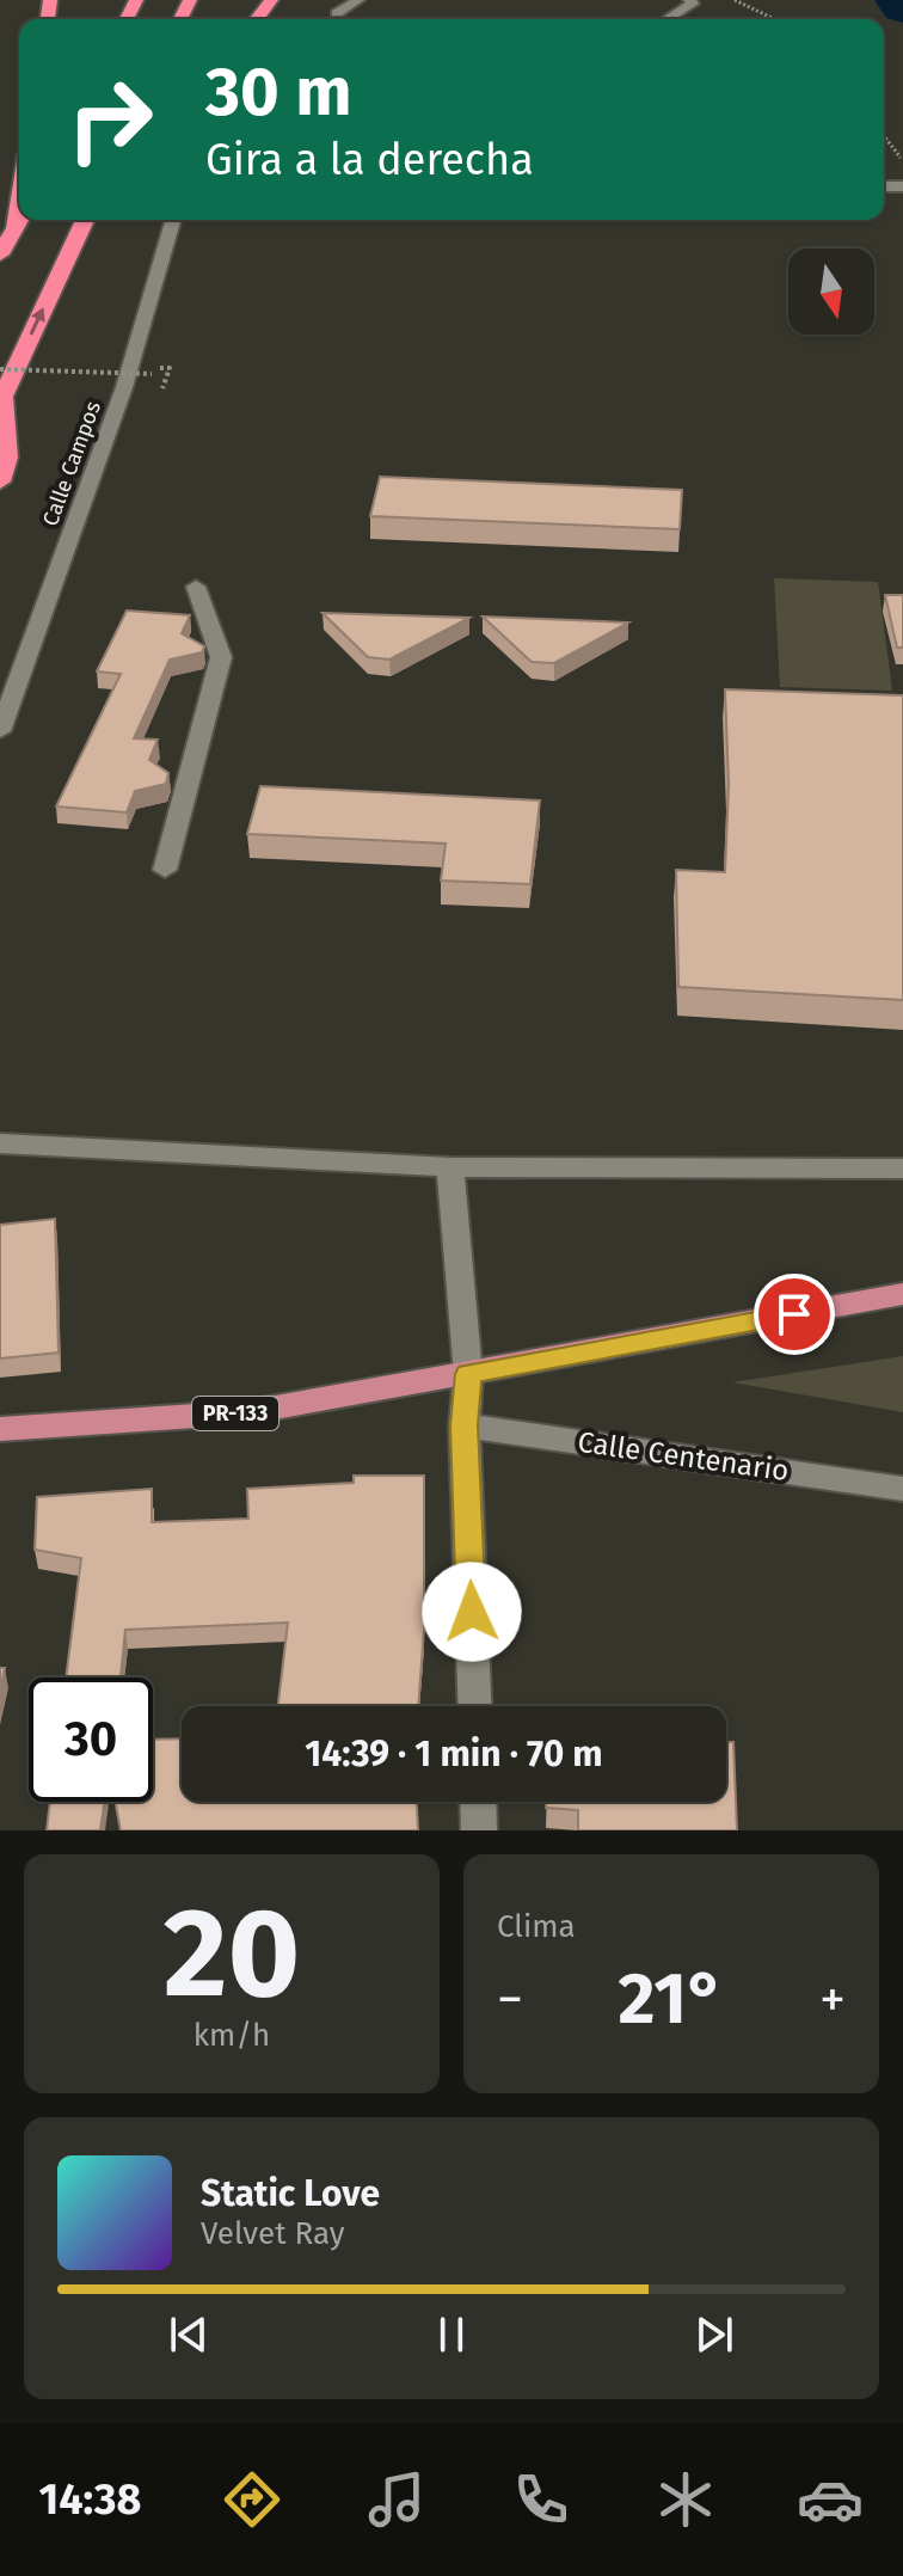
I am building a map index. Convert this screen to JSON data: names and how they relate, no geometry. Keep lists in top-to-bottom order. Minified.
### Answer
{"streets":{"main road":["PR-133"],"street":["Calle Campos","Calle Centenario"]},"north":"bottom","page":{"turn":["30 m","Gira a la derecha"],"limit":"30","trip":"14:39 · 1 min · 70 m","tile":[["20","km/h"],"Clima"],"heat":["−","21°","+"],"song":["Static Love","Velvet Ray"],"tabs":"14:38"}}
